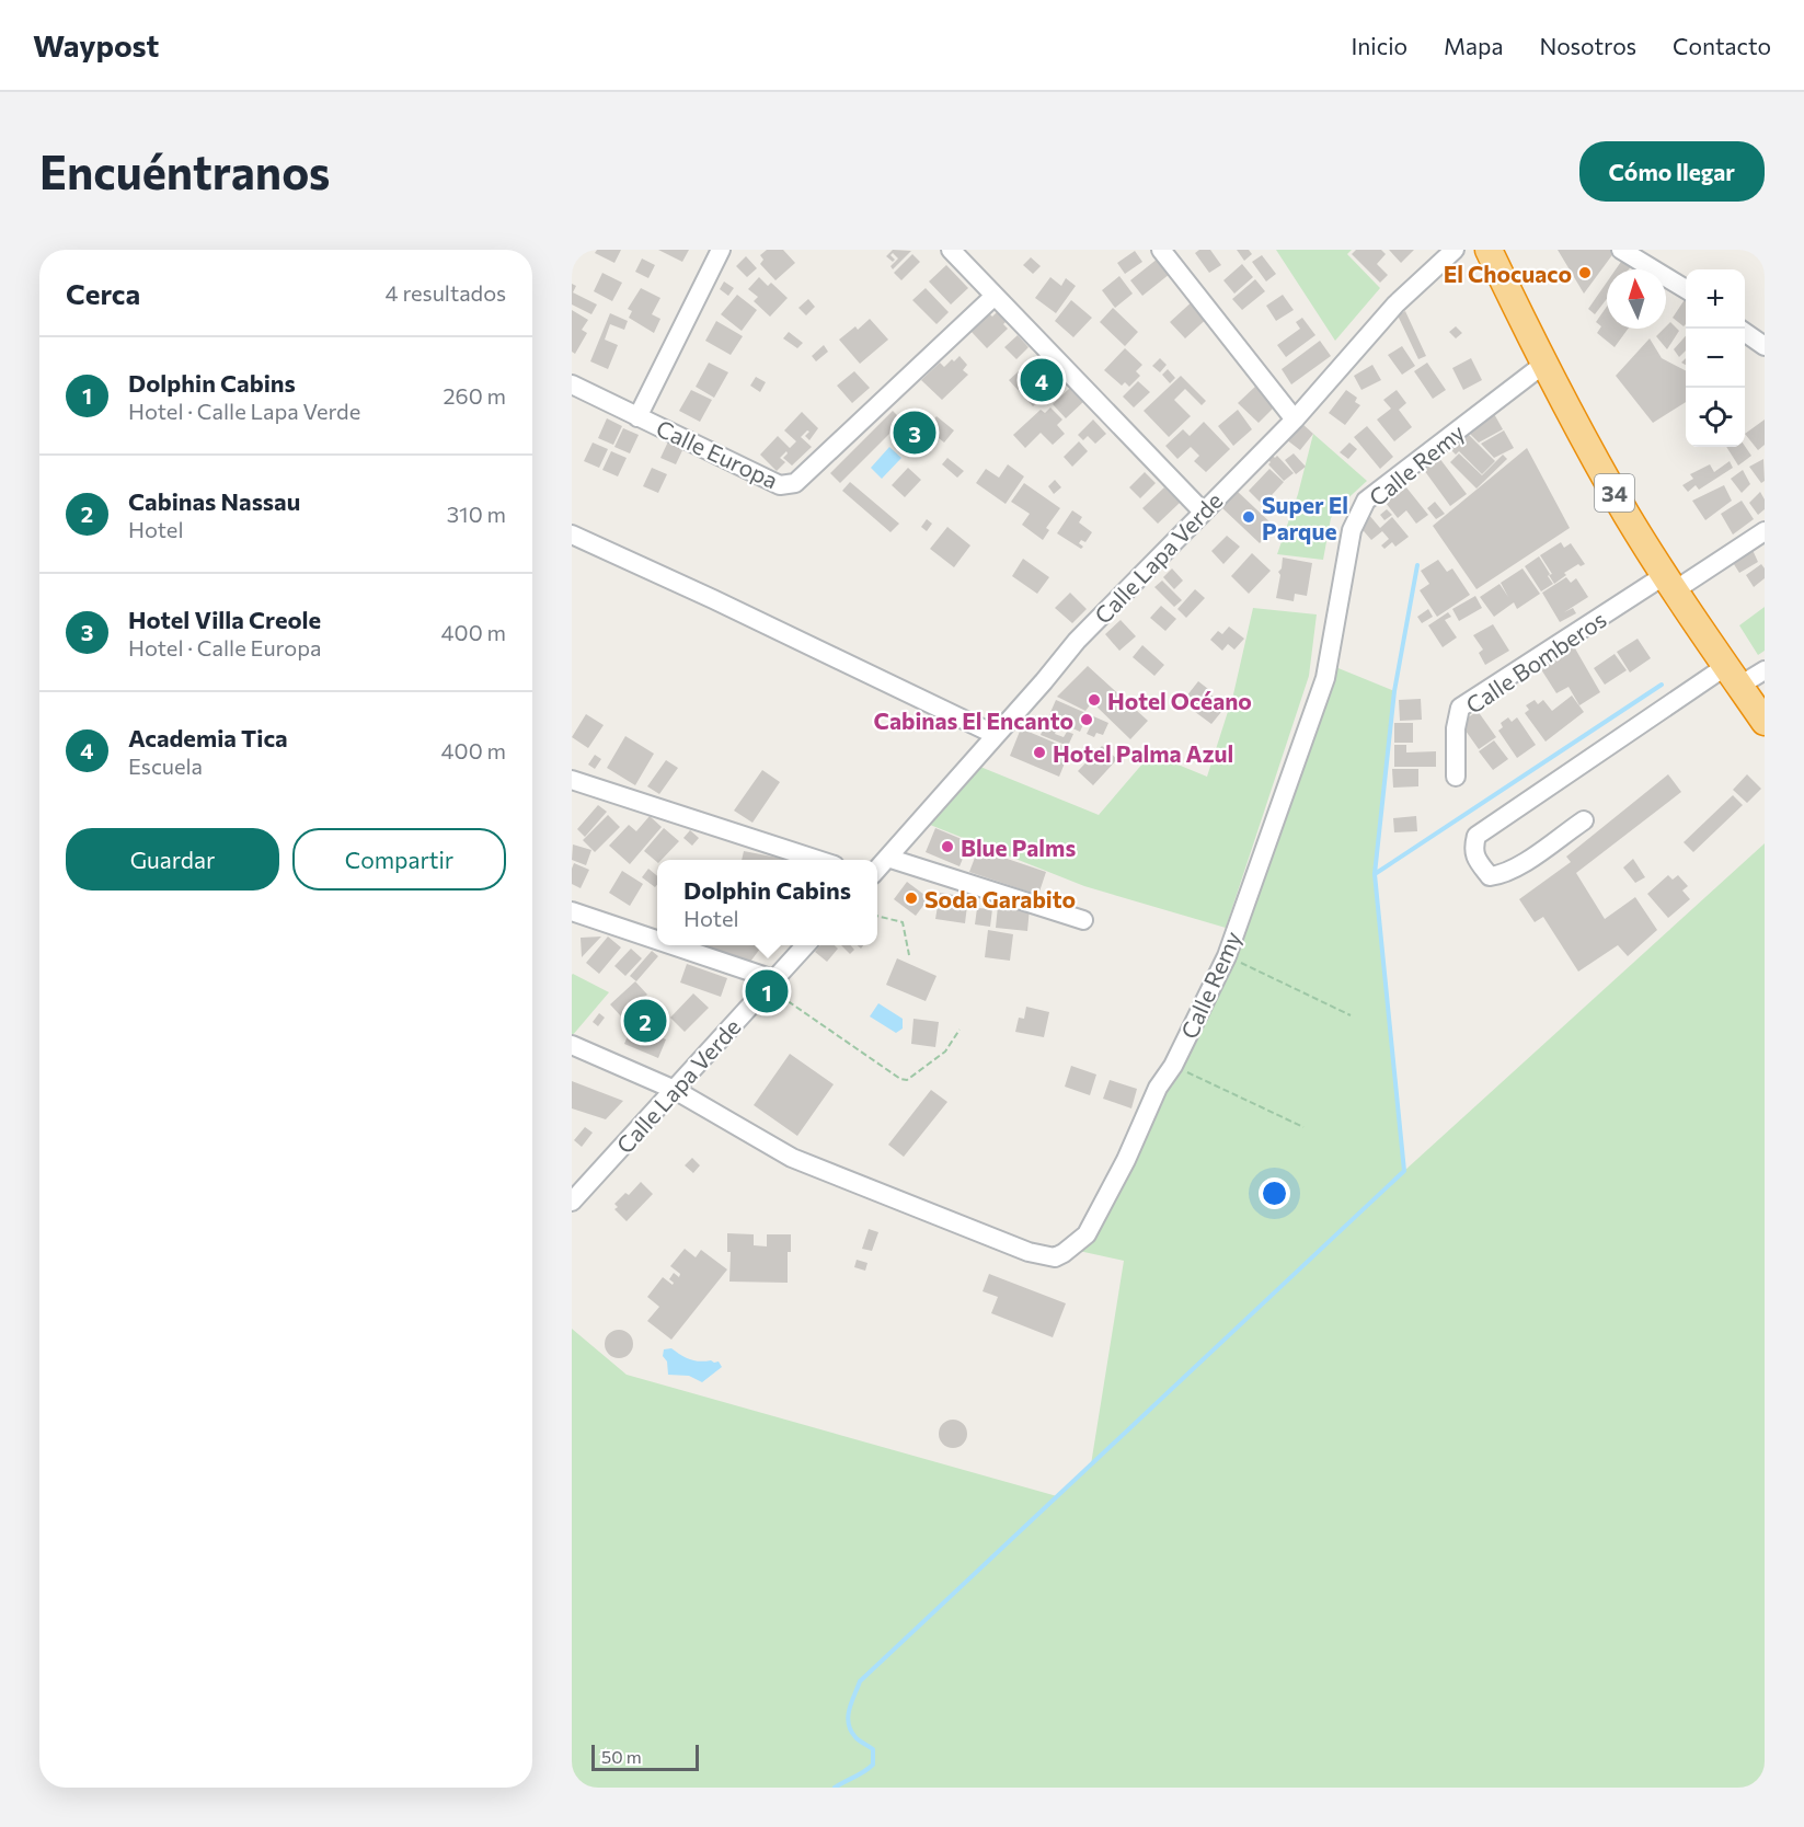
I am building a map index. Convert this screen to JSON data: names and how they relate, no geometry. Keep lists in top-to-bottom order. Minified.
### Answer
{"streets":{"highway":["34"],"street":["Calle Europa","Calle Remy","Calle Lapa Verde","Calle Bomberos"]},"crossings":[["Calle Remy","34"],["Calle Remy","Calle Lapa Verde"],["34","Calle Bomberos"]],"places":["El Chocuaco","Super El Parque","Hotel Océano","Cabinas El Encanto","Hotel Palma Azul","Blue Palms","Soda Garabito"],"scale_bar":"50 m","north":"top","page":{"header":"Waypost","nav":["Inicio","Mapa","Nosotros","Contacto"],"buttons":["Cómo llegar",["Guardar","Compartir"]],"title":"Encuéntranos","heading":["Cerca","4 resultados"],"map_buttons":["+","−"],"list":[{"mark":"1","name":"Dolphin Cabins","note":"Hotel · Calle Lapa Verde","value":"260 m"},{"mark":"2","name":"Cabinas Nassau","note":"Hotel","value":"310 m"},{"mark":"3","name":"Hotel Villa Creole","note":"Hotel · Calle Europa","value":"400 m"},{"mark":"4","name":"Academia Tica","note":"Escuela","value":"400 m"}],"pins":["4","3","1","2"],"popup":["Dolphin Cabins","Hotel"],"scale":"50 m"}}
